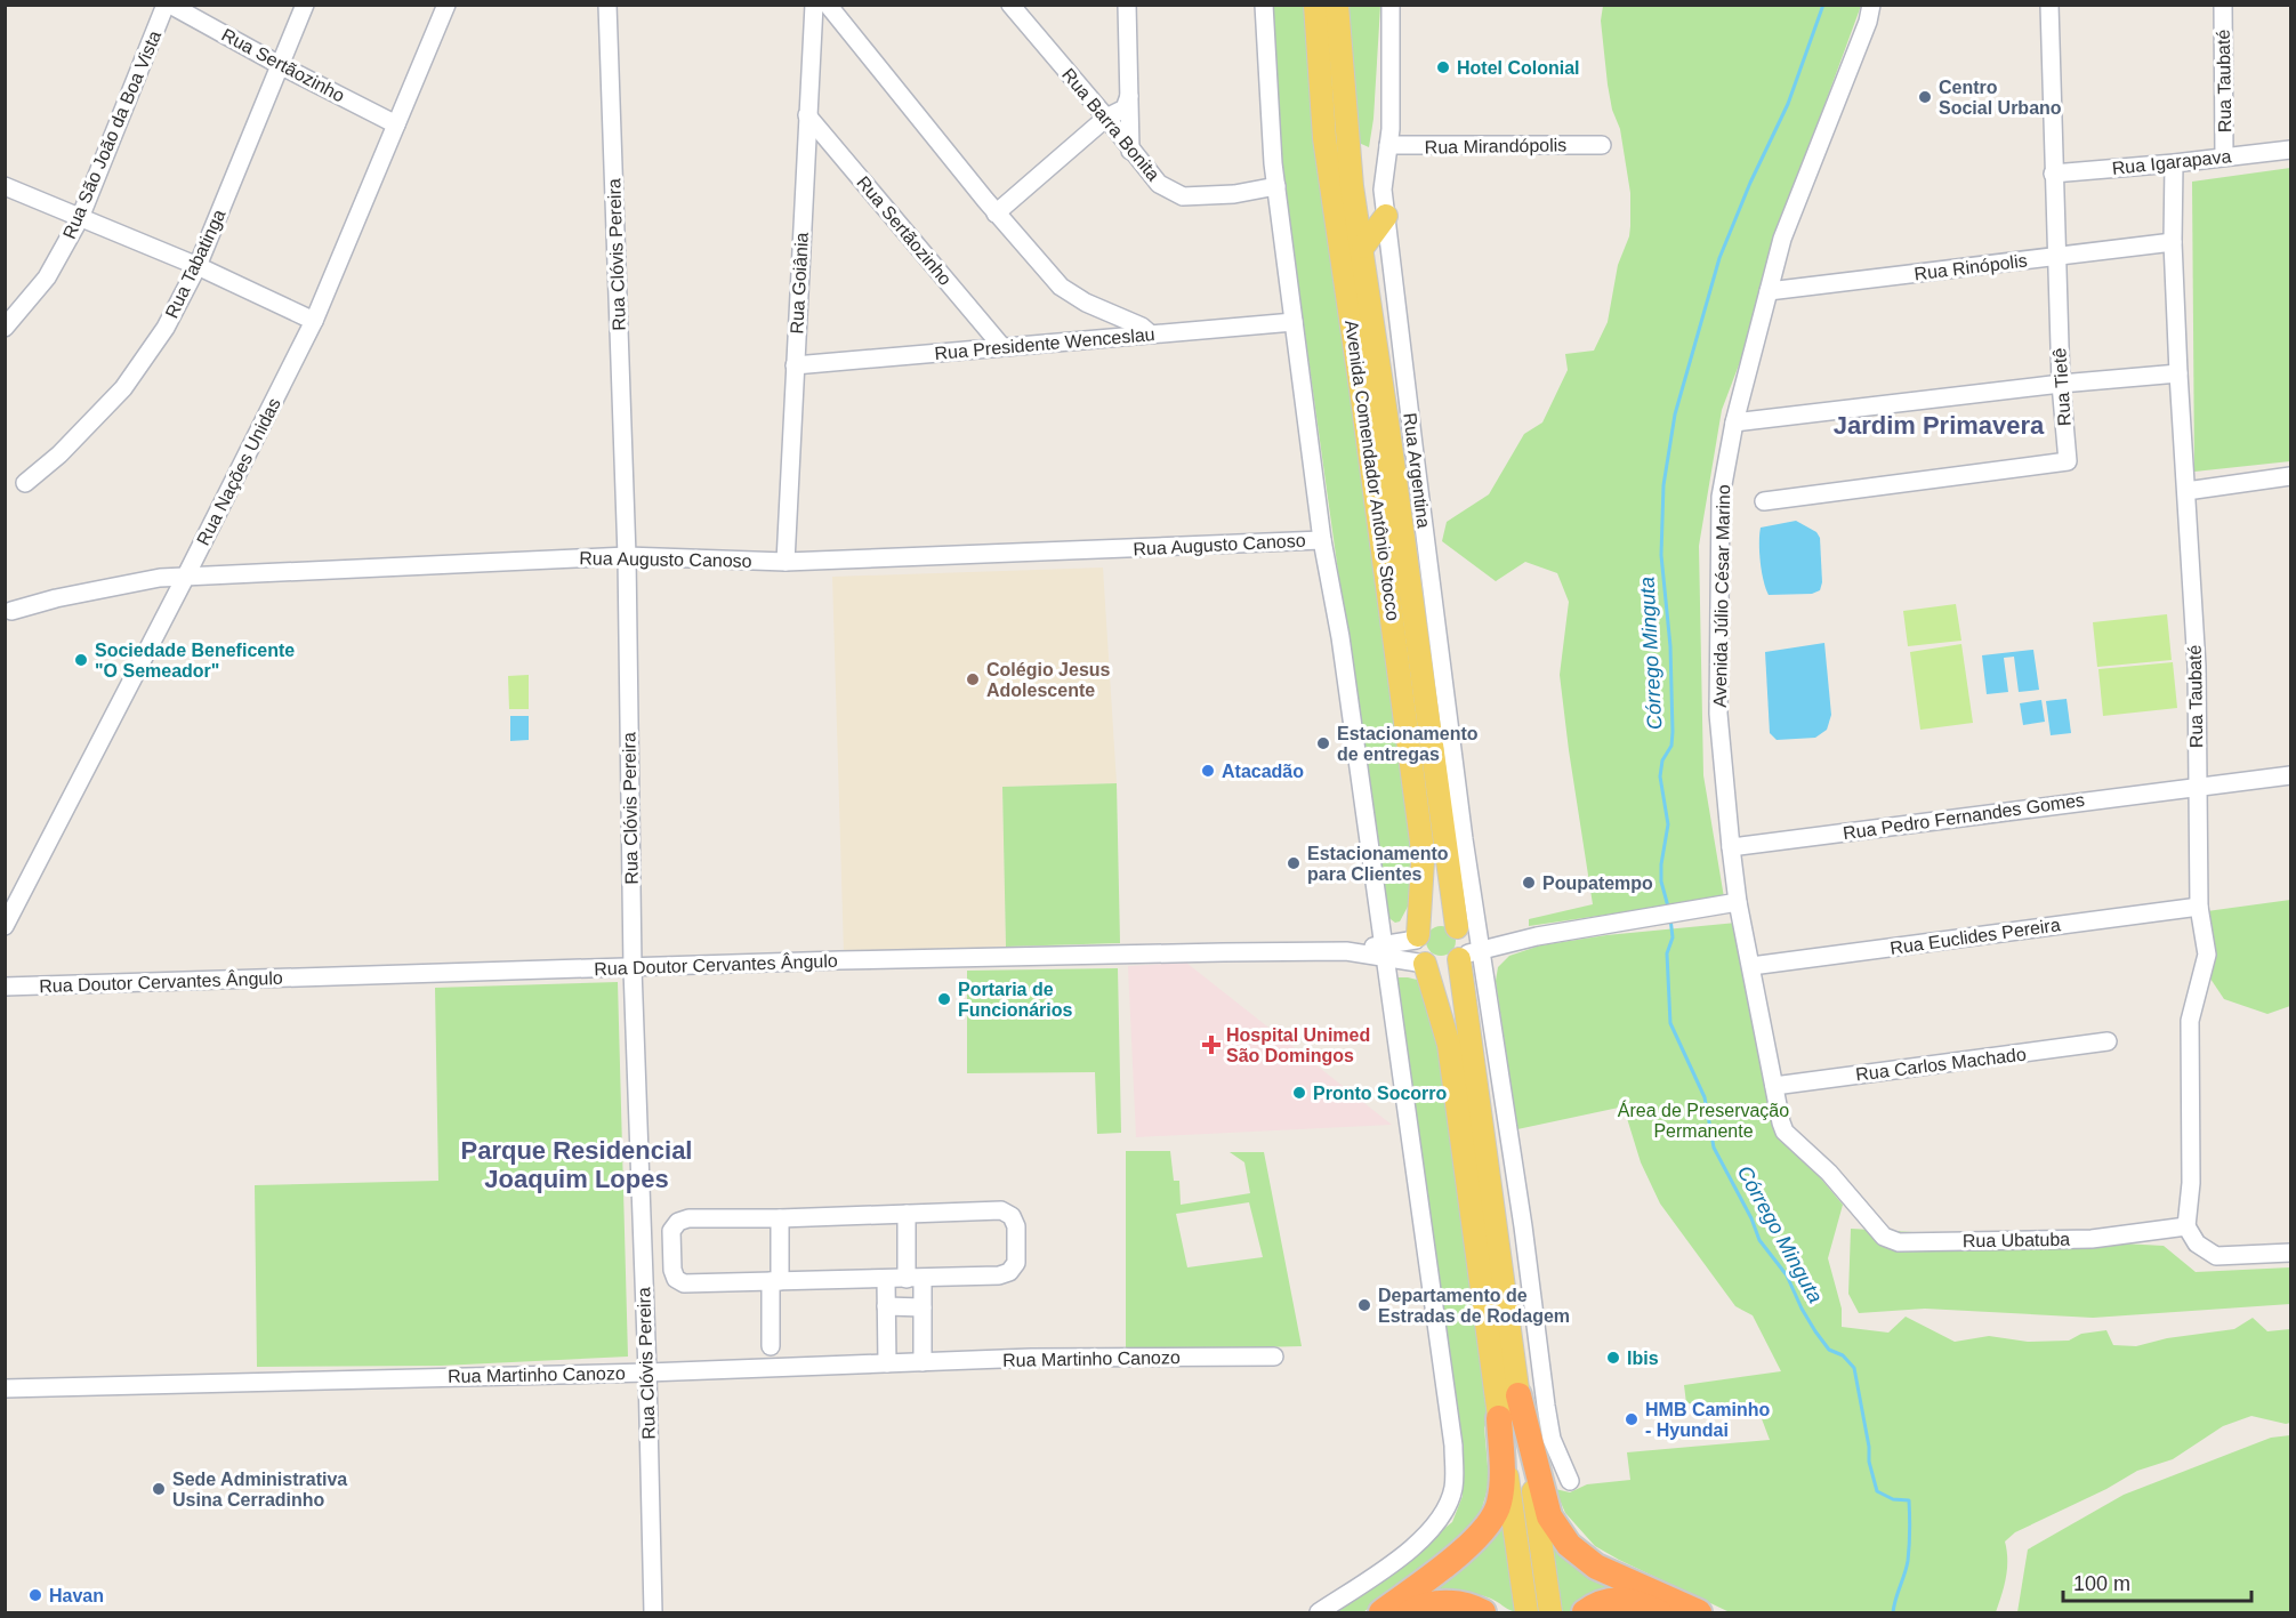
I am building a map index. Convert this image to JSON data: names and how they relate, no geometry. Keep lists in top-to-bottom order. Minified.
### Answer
{"streets":{"main road":["Avenida Comendador Antônio Stocco"],"street":["Rua Sertãozinho","Rua Taubaté","Rua Barra Bonita","Rua São João da Boa Vista","Rua Mirandópolis","Rua Igarapava","Rua Clóvis Pereira","Rua Tabatinga","Rua Rinópolis","Rua Goiânia","Rua Presidente Wenceslau","Rua Tietê","Rua Argentina","Rua Nações Unidas","Rua Augusto Canoso","Avenida Júlio César Marino","Rua Pedro Fernandes Gomes","Rua Euclides Pereira","Rua Doutor Cervantes Ângulo","Rua Carlos Machado","Rua Ubatuba","Rua Martinho Canozo"]},"crossings":[["Rua Sertãozinho","Rua São João da Boa Vista"],["Rua Sertãozinho","Rua Tabatinga"],["Rua Sertãozinho","Rua Goiânia"],["Rua Sertãozinho","Rua Presidente Wenceslau"],["Rua Sertãozinho","Rua Nações Unidas"],["Rua Taubaté","Rua Igarapava"],["Rua Taubaté","Rua Rinópolis"],["Rua Taubaté","Rua Pedro Fernandes Gomes"],["Rua Taubaté","Rua Euclides Pereira"],["Rua Taubaté","Rua Ubatuba"],["Rua Mirandópolis","Rua Argentina"],["Rua Igarapava","Rua Tietê"],["Rua Clóvis Pereira","Rua Augusto Canoso"],["Rua Clóvis Pereira","Rua Doutor Cervantes Ângulo"],["Rua Clóvis Pereira","Rua Martinho Canozo"],["Rua Rinópolis","Rua Tietê"],["Rua Rinópolis","Avenida Júlio César Marino"],["Rua Goiânia","Rua Presidente Wenceslau"],["Rua Goiânia","Rua Augusto Canoso"],["Avenida Comendador Antônio Stocco","Rua Argentina"],["Avenida Comendador Antônio Stocco","Rua Doutor Cervantes Ângulo"],["Rua Argentina","Rua Doutor Cervantes Ângulo"],["Rua Nações Unidas","Rua Augusto Canoso"],["Avenida Júlio César Marino","Rua Pedro Fernandes Gomes"],["Avenida Júlio César Marino","Rua Euclides Pereira"],["Avenida Júlio César Marino","Rua Carlos Machado"],["Avenida Júlio César Marino","Rua Ubatuba"]],"districts":["Jardim Primavera","Parque Residencial Joaquim Lopes"],"water":["Córrego Minguta"],"parks":["Área de Preservação Permanente"],"places":{"other":["Hotel Colonial","Centro Social Urbano","Sociedade Beneficente \"O Semeador\"","Colégio Jesus Adolescente","Estacionamento de entregas","Atacadão","Estacionamento para Clientes","Poupatempo","Portaria de Funcionários","Pronto Socorro","Departamento de Estradas de Rodagem","Ibis","HMB Caminho - Hyundai","Sede Administrativa Usina Cerradinho","Havan"],"health":["Hospital Unimed São Domingos"]},"scale_bar":"100 m"}
